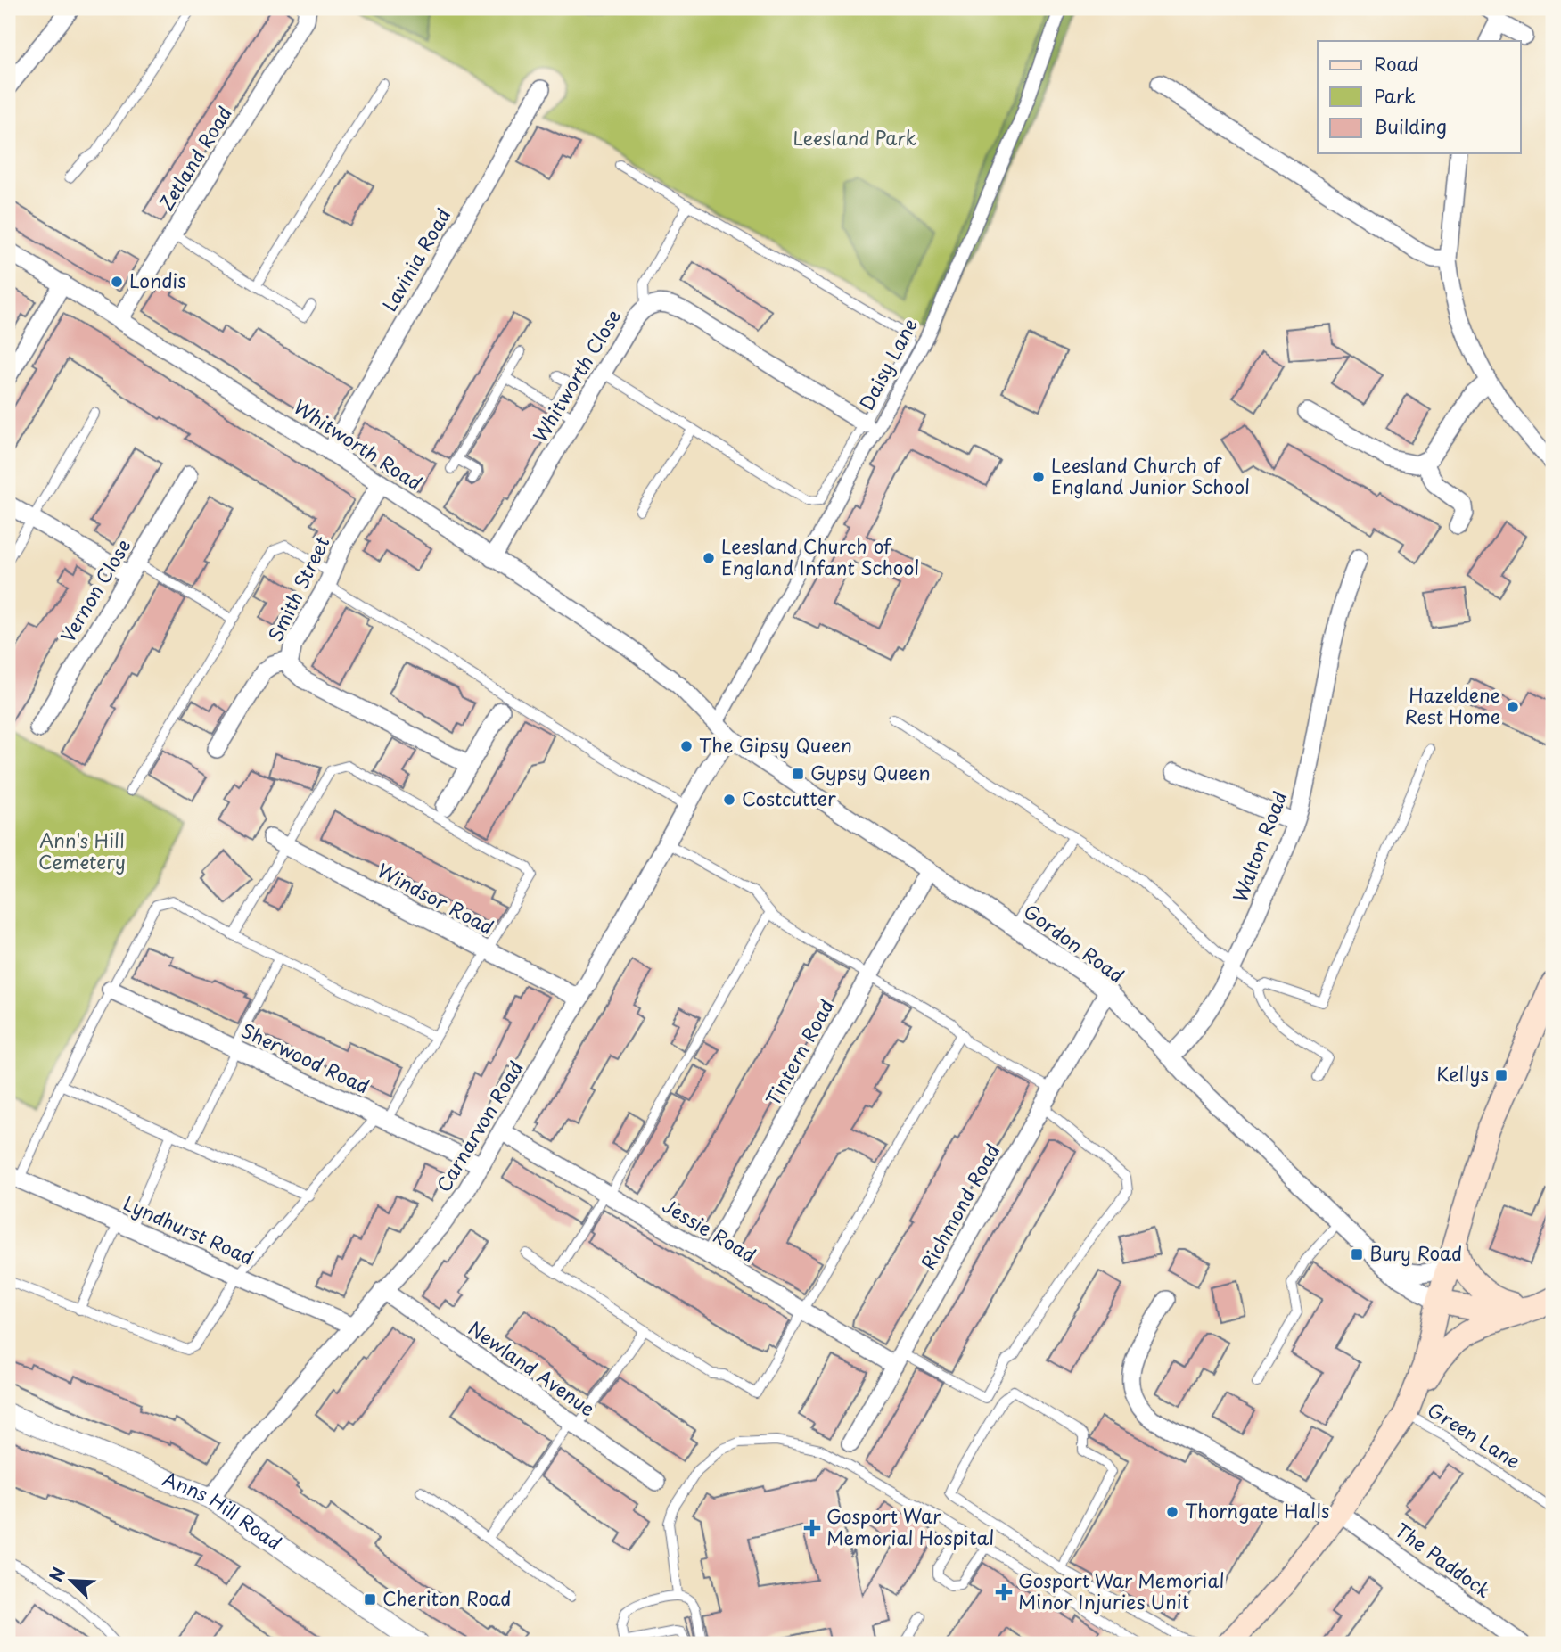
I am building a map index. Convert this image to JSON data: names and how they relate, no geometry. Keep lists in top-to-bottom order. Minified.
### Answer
{"streets":{"street":["Zetland Road","Lavinia Road","Daisy Lane","Whitworth Close","Whitworth Road","Smith Street","Vernon Close","Walton Road","Windsor Road","Gordon Road","Tintern Road","Sherwood Road","Carnarvon Road","Richmond Road","Lyndhurst Road","Jessie Road","Newland Avenue","Anns Hill Road","The Paddock"],"lane":["Green Lane"]},"crossings":[["Zetland Road","Whitworth Road"],["Lavinia Road","Whitworth Road"],["Daisy Lane","Gordon Road"],["Whitworth Close","Whitworth Road"],["Whitworth Road","Smith Street"],["Whitworth Road","Gordon Road"],["Walton Road","Gordon Road"],["Windsor Road","Carnarvon Road"],["Gordon Road","Tintern Road"],["Gordon Road","Carnarvon Road"],["Gordon Road","Richmond Road"],["Tintern Road","Jessie Road"],["Sherwood Road","Carnarvon Road"],["Carnarvon Road","Lyndhurst Road"],["Carnarvon Road","Jessie Road"],["Carnarvon Road","Newland Avenue"],["Carnarvon Road","Anns Hill Road"],["Richmond Road","Jessie Road"]],"parks":["Leesland Park","Ann's Hill Cemetery"],"places":{"other":["Londis","Leesland Church of England Junior School","Leesland Church of England Infant School","Hazeldene Rest Home","The Gipsy Queen","Costcutter","Thorngate Halls"],"transit":["Gypsy Queen","Kellys","Bury Road","Cheriton Road"],"health":["Gosport War Memorial Hospital","Gosport War Memorial Minor Injuries Unit"]},"legend":["Road","Park","Building"],"north":"top left"}
